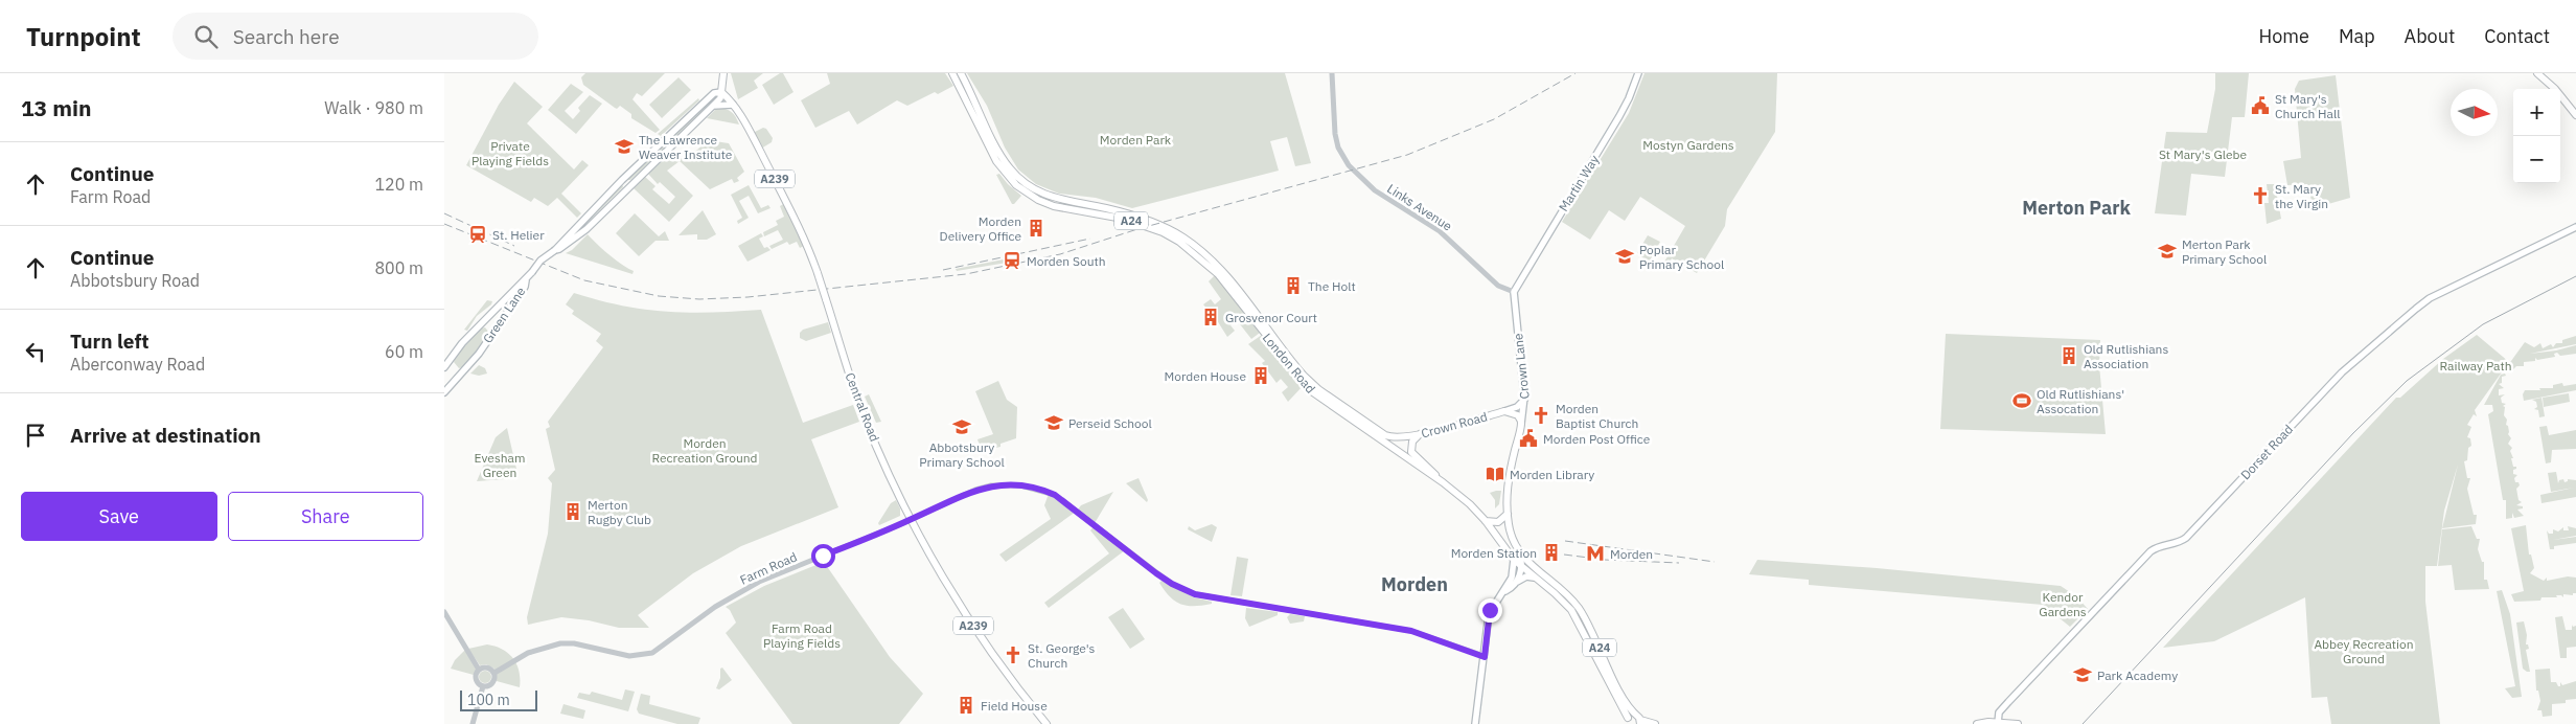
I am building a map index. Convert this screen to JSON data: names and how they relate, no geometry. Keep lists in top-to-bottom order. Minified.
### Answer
{"streets":{"main road":["A239","Martin Way","A24","Green Lane","London Road","Crown Lane","Central Road","Crown Road","Dorset Road"],"street":["Links Avenue","Farm Road"]},"crossings":[["Martin Way","Links Avenue"],["Martin Way","Crown Lane"],["Links Avenue","Crown Lane"],["A24","London Road"],["A24","Crown Lane"],["A24","Crown Road"],["London Road","Crown Road"],["Crown Lane","Crown Road"],["Central Road","Farm Road"]],"districts":["Merton Park","Morden"],"parks":["Morden Park","Mostyn Gardens","Private Playing Fields","St Mary's Glebe","Railway Path","Morden Recreation Ground","Evesham Green","Kendor Gardens","Farm Road Playing Fields","Abbey Recreation Ground"],"places":{"public building":["St Mary's Church Hall","Morden Post Office"],"school or university":["The Lawrence Weaver Institute","Merton Park Primary School","Poplar Primary School","Perseid School","Abbotsbury Primary School","Park Academy"],"church":["St. Mary the Virgin","Morden Baptist Church","St. George's Church"],"building":["Morden Delivery Office","The Holt","Grosvenor Court","Old Rutlishians Association","Morden House","Merton Rugby Club","Morden Station","Field House"],"station":["St. Helier","Morden South"],"sports":["Old Rutlishians' Assocation"],"library":["Morden Library"],"metro station":["Morden"]},"scale_bar":"100 m","north":"right","page":{"header":"Turnpoint","search":"Search here","nav":["Home","Map","About","Contact"],"heading":["13 min","Walk · 980 m"],"map_buttons":["+","−"],"list":[["Continue","Farm Road","120 m"],["Continue","Abbotsbury Road","800 m"],["Turn left","Aberconway Road","60 m"],"Arrive at destination"],"buttons":["Save","Share"],"scale":"100 m"}}
